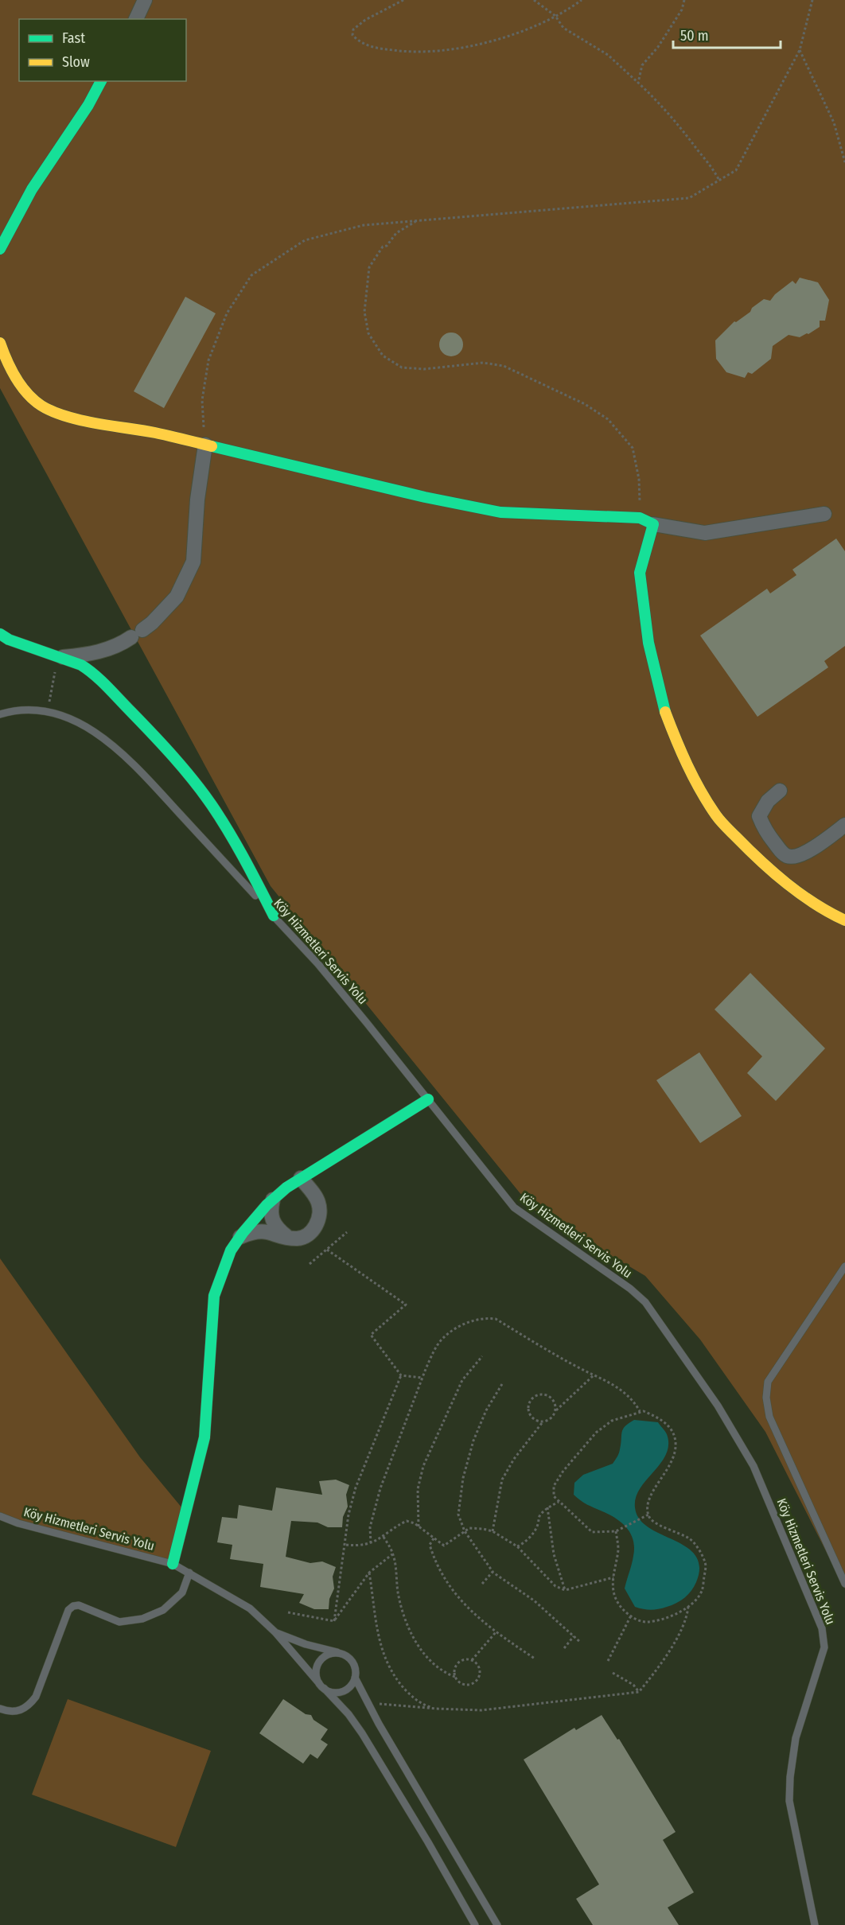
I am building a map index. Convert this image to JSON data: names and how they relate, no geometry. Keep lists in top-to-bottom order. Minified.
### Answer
{"streets":{"lane":["Köy Hizmetleri Servis Yolu"]},"legend":["Fast","Slow"],"scale_bar":"50 m"}
